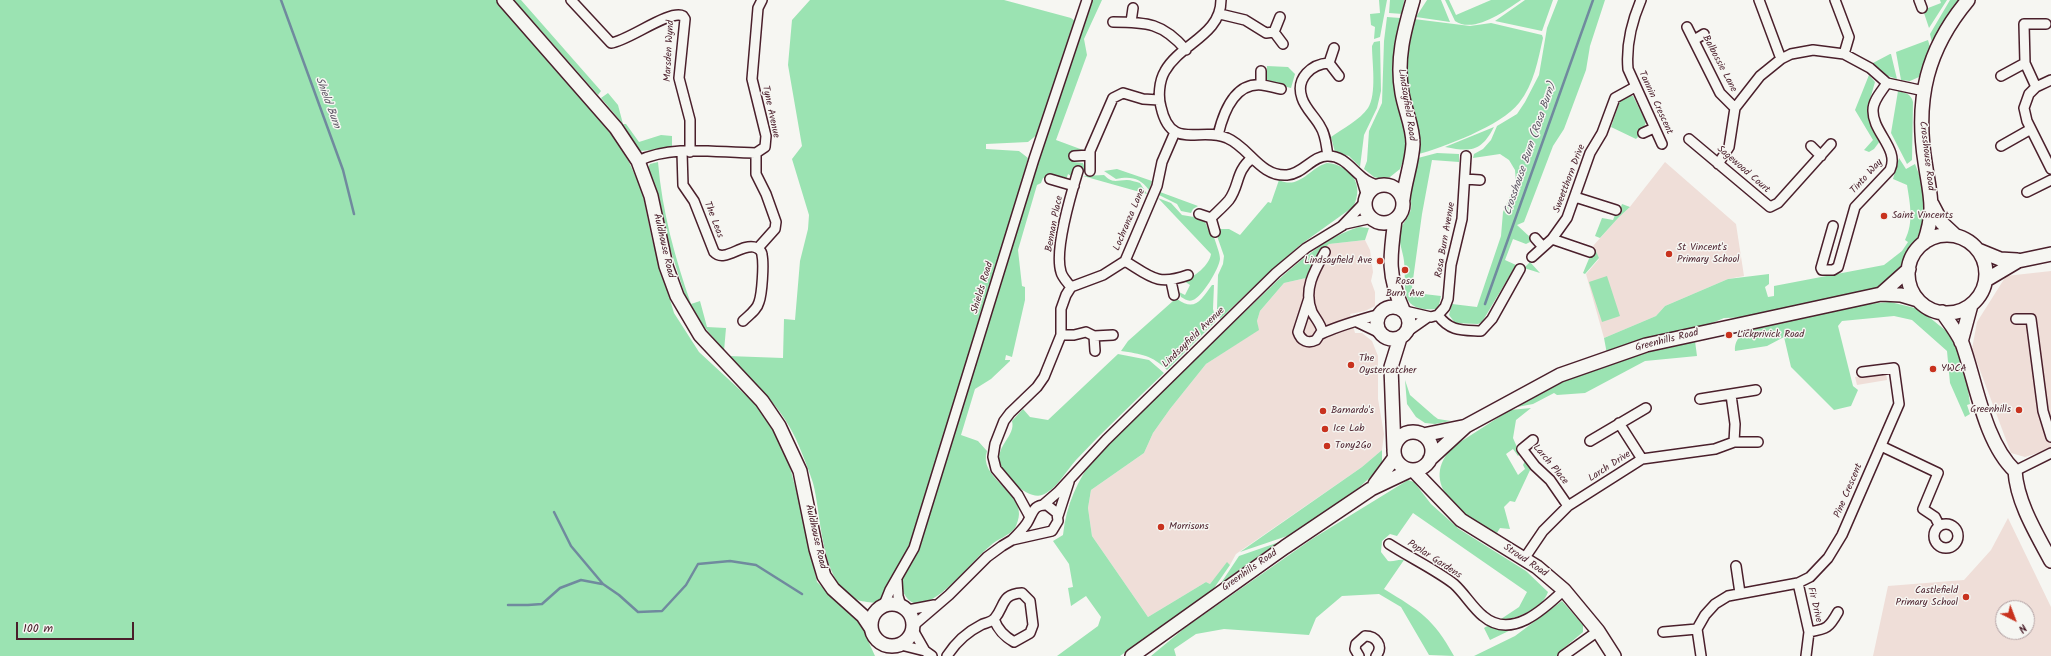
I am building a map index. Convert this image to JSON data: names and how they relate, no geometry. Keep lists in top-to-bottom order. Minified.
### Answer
{"streets":{"street":["Marsden Wynd","Balbossie Lane","Tannin Crescent","Lindsayfield Road","Tyne Avenue","Crosshouse Road","Sagewood Court","Tinto Way","Sweetthorn Drive","The Leas","Lochranza Lane","Bennan Place","Rosa Burn Avenue","Auldhouse Road","Shields Road","Lindsayfield Avenue","Greenhills Road","Larch Place","Larch Drive","Pine Crescent","Poplar Gardens","Stroud Road","Fir Drive"]},"crossings":[["Marsden Wynd","The Leas"],["Tannin Crescent","Sweetthorn Drive"],["Lindsayfield Road","Lindsayfield Avenue"],["Crosshouse Road","Greenhills Road"],["Lochranza Lane","Bennan Place"],["Auldhouse Road","Shields Road"],["Auldhouse Road","Lindsayfield Avenue"],["Shields Road","Lindsayfield Avenue"],["Greenhills Road","Stroud Road"],["Larch Place","Larch Drive"],["Larch Drive","Stroud Road"],["Pine Crescent","Fir Drive"],["Poplar Gardens","Stroud Road"]],"water":["Shield Burn","Crosshouse Burn (Rosa Burn)"],"places":["Saint Vincents","St Vincent's Primary School","Lindsayfield Ave","Rosa Burn Ave","Lickprivick Road","The Oystercatcher","YWCA","Greenhills","Barnardo's","Ice Lab","Tony2Go","Morrisons","Castlefield Primary School"],"scale_bar":"100 m","north":"bottom right"}
